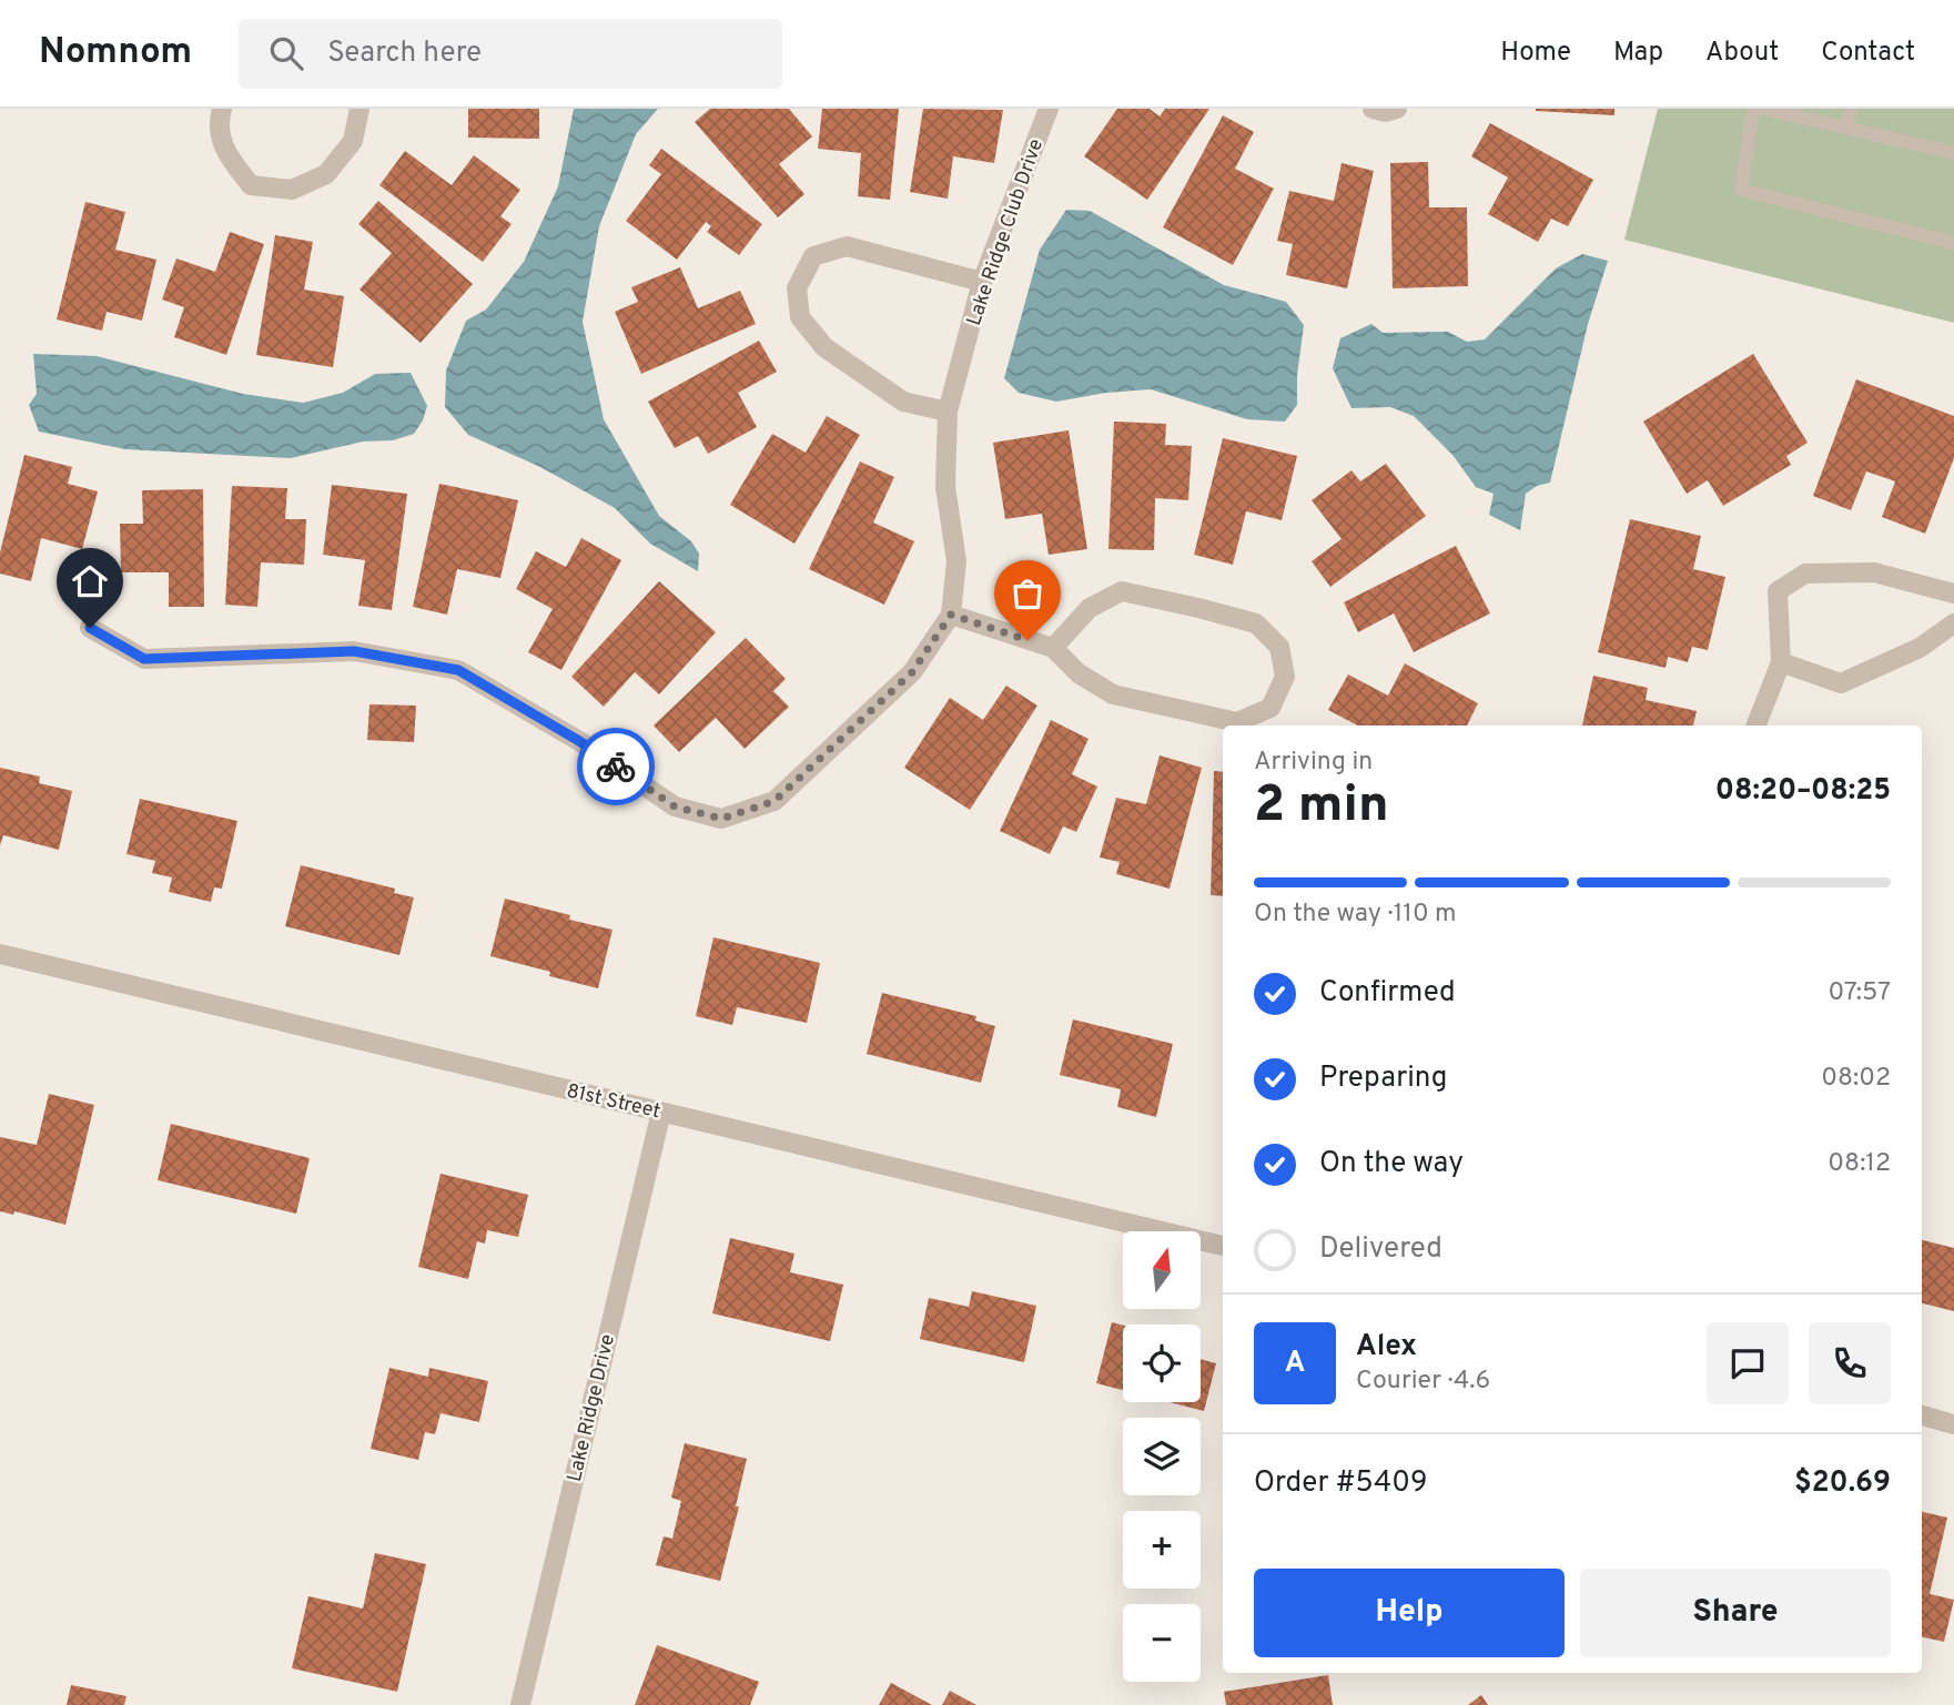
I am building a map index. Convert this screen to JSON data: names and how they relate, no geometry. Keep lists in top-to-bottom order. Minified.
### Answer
{"streets":{"street":["Lake Ridge Club Drive","81st Street","Lake Ridge Drive"]},"crossings":[["81st Street","Lake Ridge Drive"]],"north":"top","page":{"header":"Nomnom","search":"Search here","nav":["Home","Map","About","Contact"],"heading":["2 min","Arriving in","08:20–08:25"],"panel":["Alex","Courier · 4.6","Order #5409","$20.69"],"bar":"On the way · 110 m","list":[["Confirmed","07:57"],["Preparing","08:02"],["On the way","08:12"],"Delivered"],"map_buttons":["+","−"],"round":"A","buttons":["Help","Share"]}}
